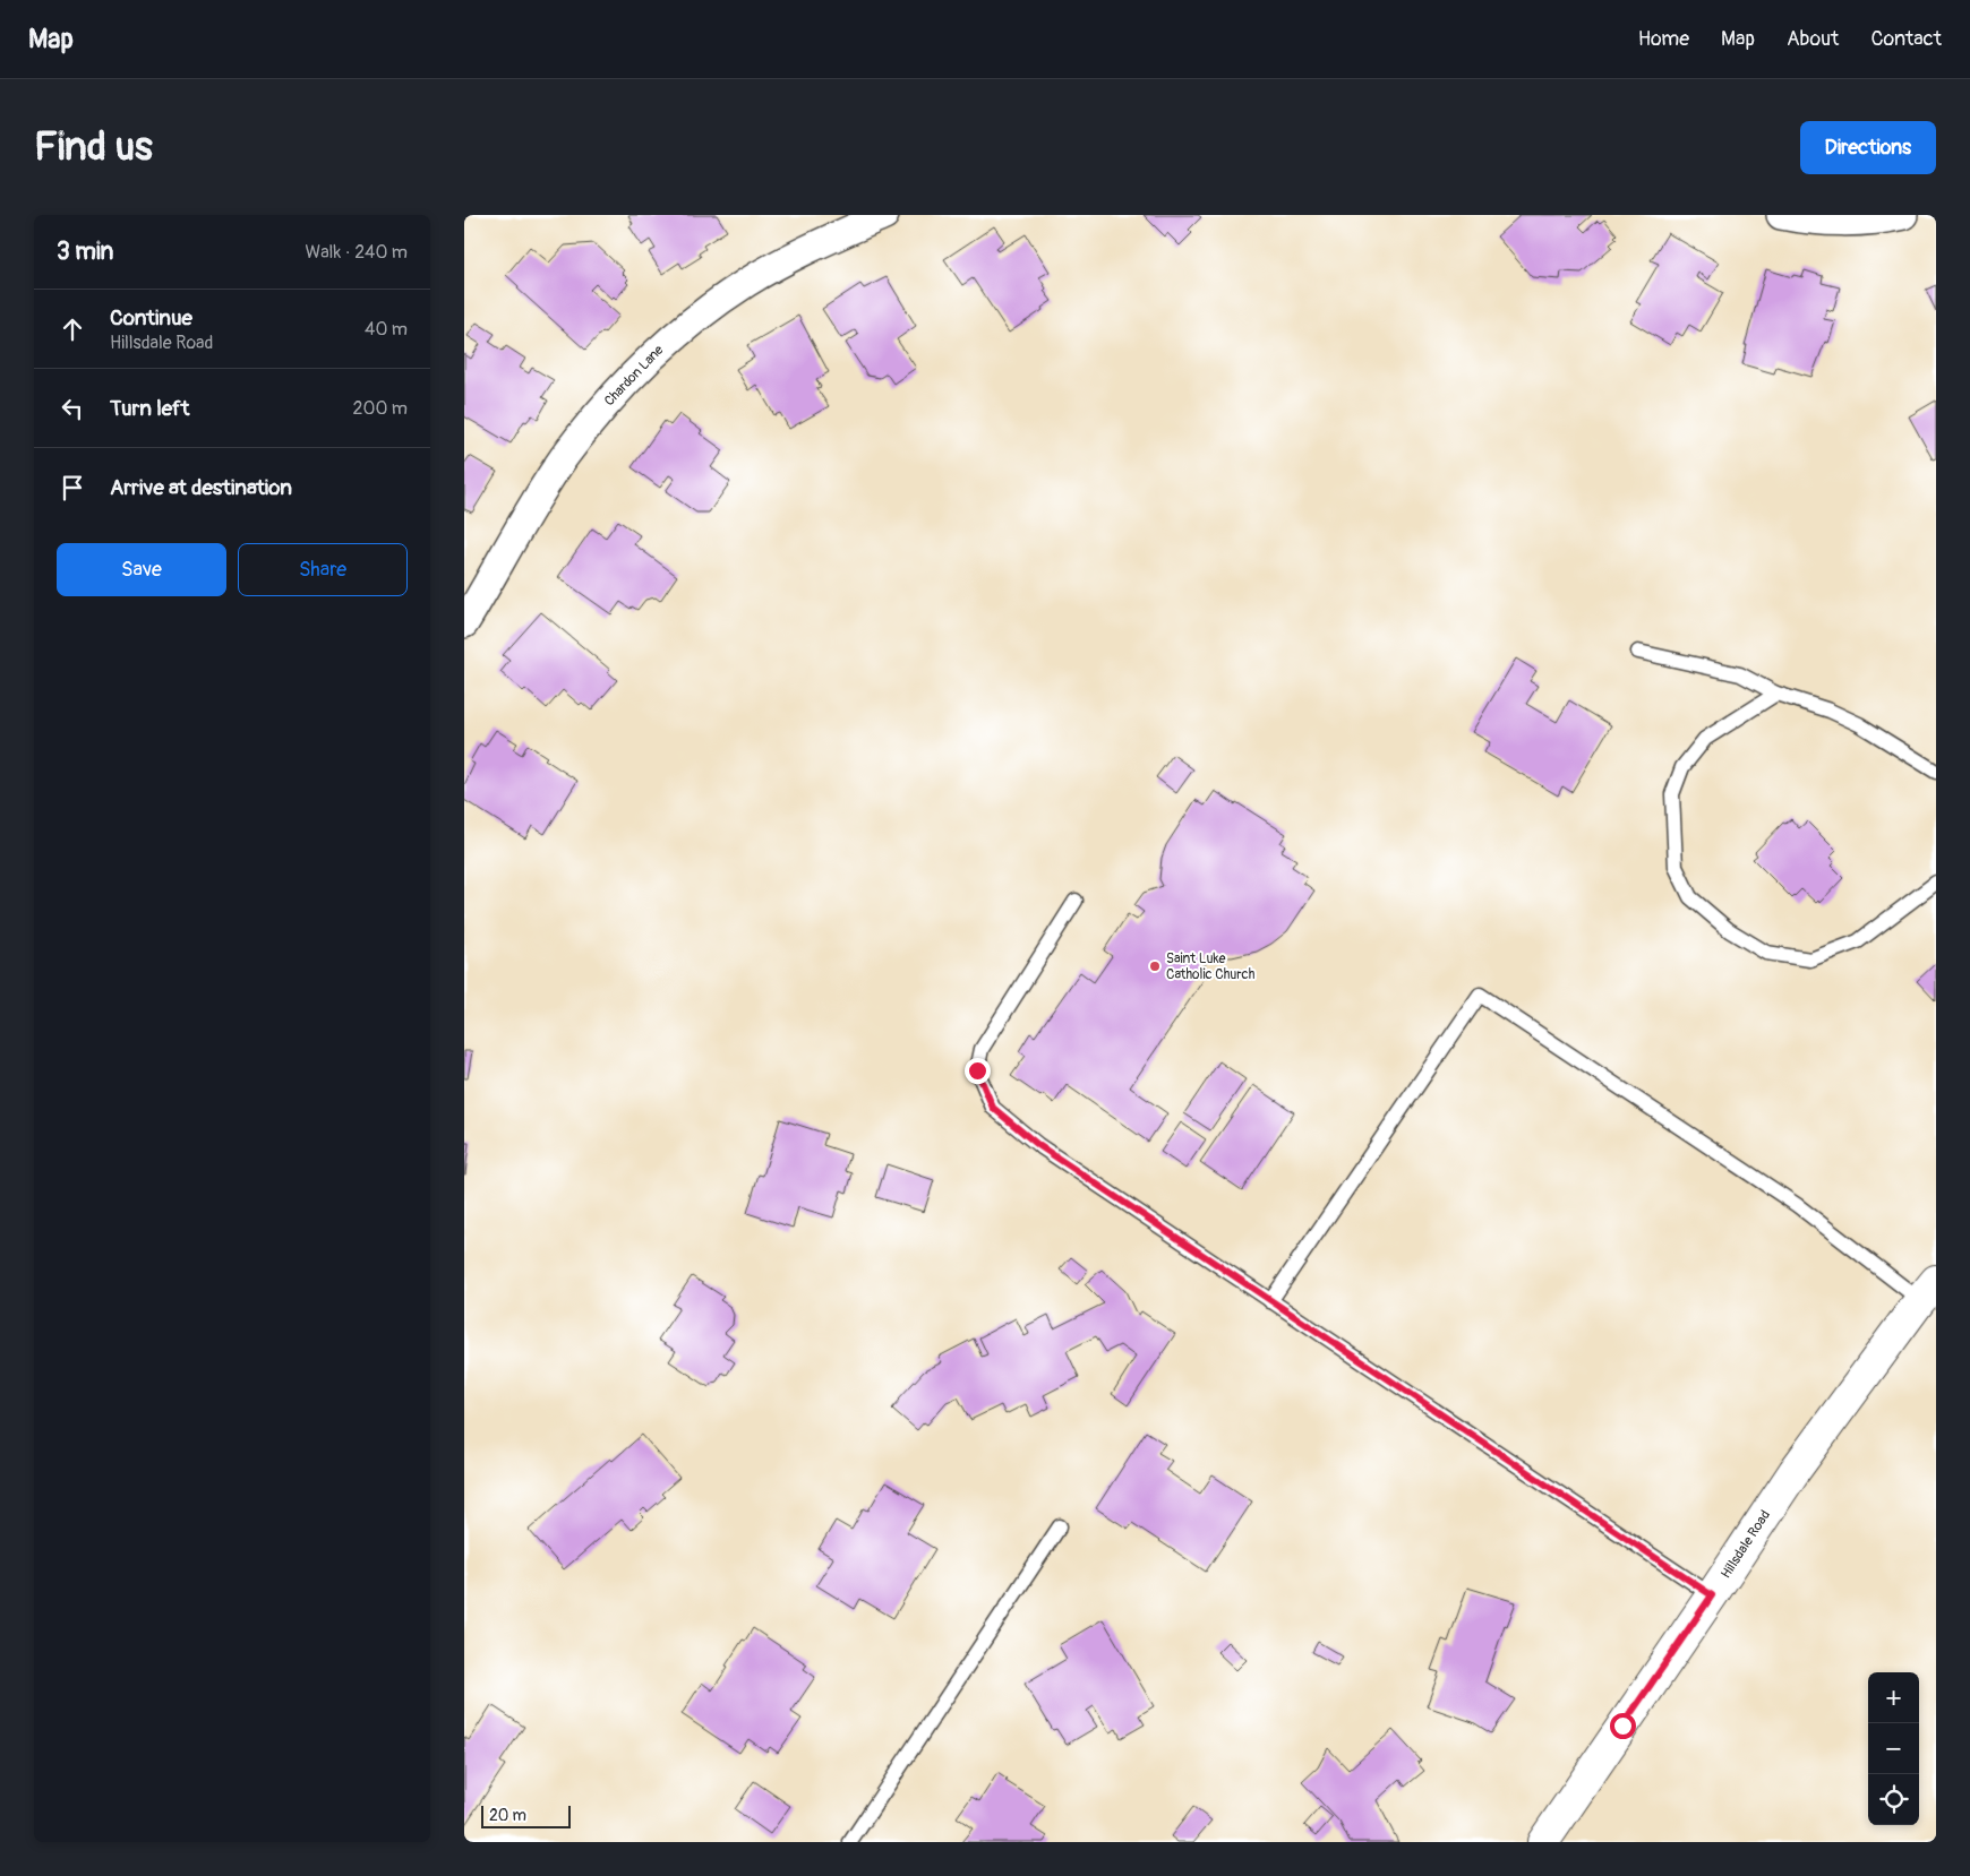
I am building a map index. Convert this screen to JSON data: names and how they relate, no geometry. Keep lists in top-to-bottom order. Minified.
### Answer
{"streets":{"main road":["Hillsdale Road"],"street":["Chardon Lane"]},"places":["Saint Luke Catholic Church"],"scale_bar":"20 m","page":{"header":"Map","nav":["Home","Map","About","Contact"],"buttons":["Directions",["Save","Share"]],"title":"Find us","heading":["3 min","Walk · 240 m"],"list":[["Continue","Hillsdale Road","40 m"],["Turn left","200 m"],"Arrive at destination"],"map_buttons":["+","−"],"scale":"20 m"}}
